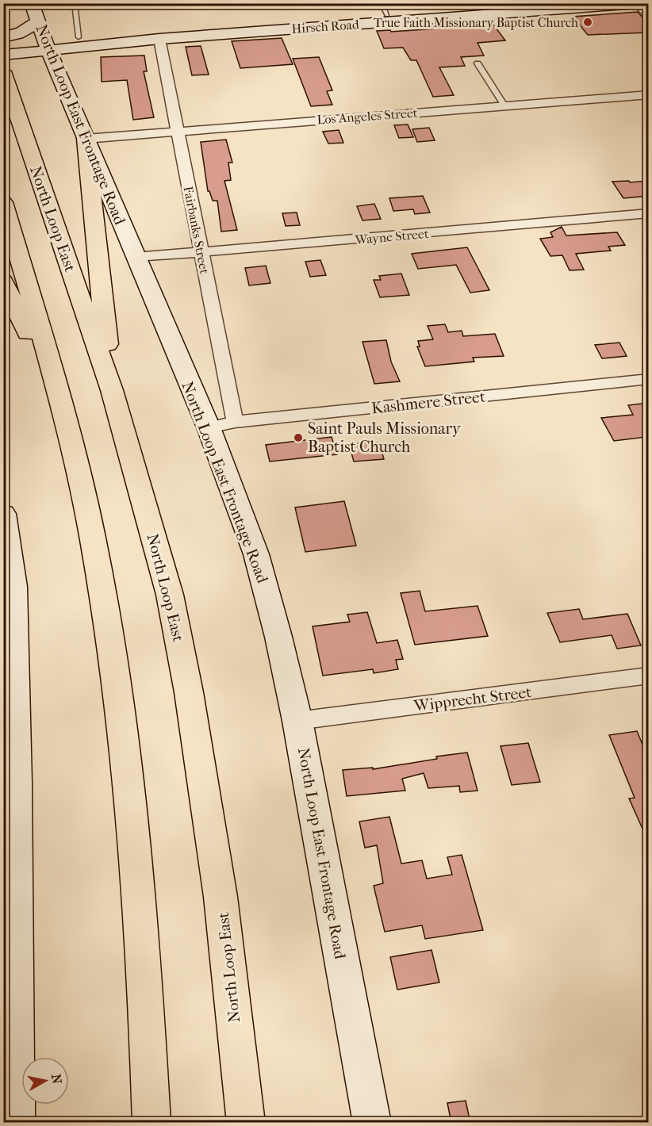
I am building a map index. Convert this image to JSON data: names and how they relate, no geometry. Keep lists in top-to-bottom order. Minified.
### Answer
{"streets":{"highway":["North Loop East"],"main road":["Hirsch Road","North Loop East Frontage Road"],"street":["Los Angeles Street","Fairbanks Street","Wayne Street","Kashmere Street","Wipprecht Street"]},"crossings":[["Hirsch Road","North Loop East Frontage Road"],["Hirsch Road","North Loop East"],["Hirsch Road","Fairbanks Street"],["Los Angeles Street","North Loop East Frontage Road"],["Los Angeles Street","Fairbanks Street"],["North Loop East Frontage Road","Wayne Street"],["North Loop East Frontage Road","Kashmere Street"],["North Loop East Frontage Road","Wipprecht Street"],["Fairbanks Street","Wayne Street"],["Fairbanks Street","Kashmere Street"]],"places":["True Faith Missionary Baptist Church","Saint Pauls Missionary Baptist Church"],"north":"right"}
